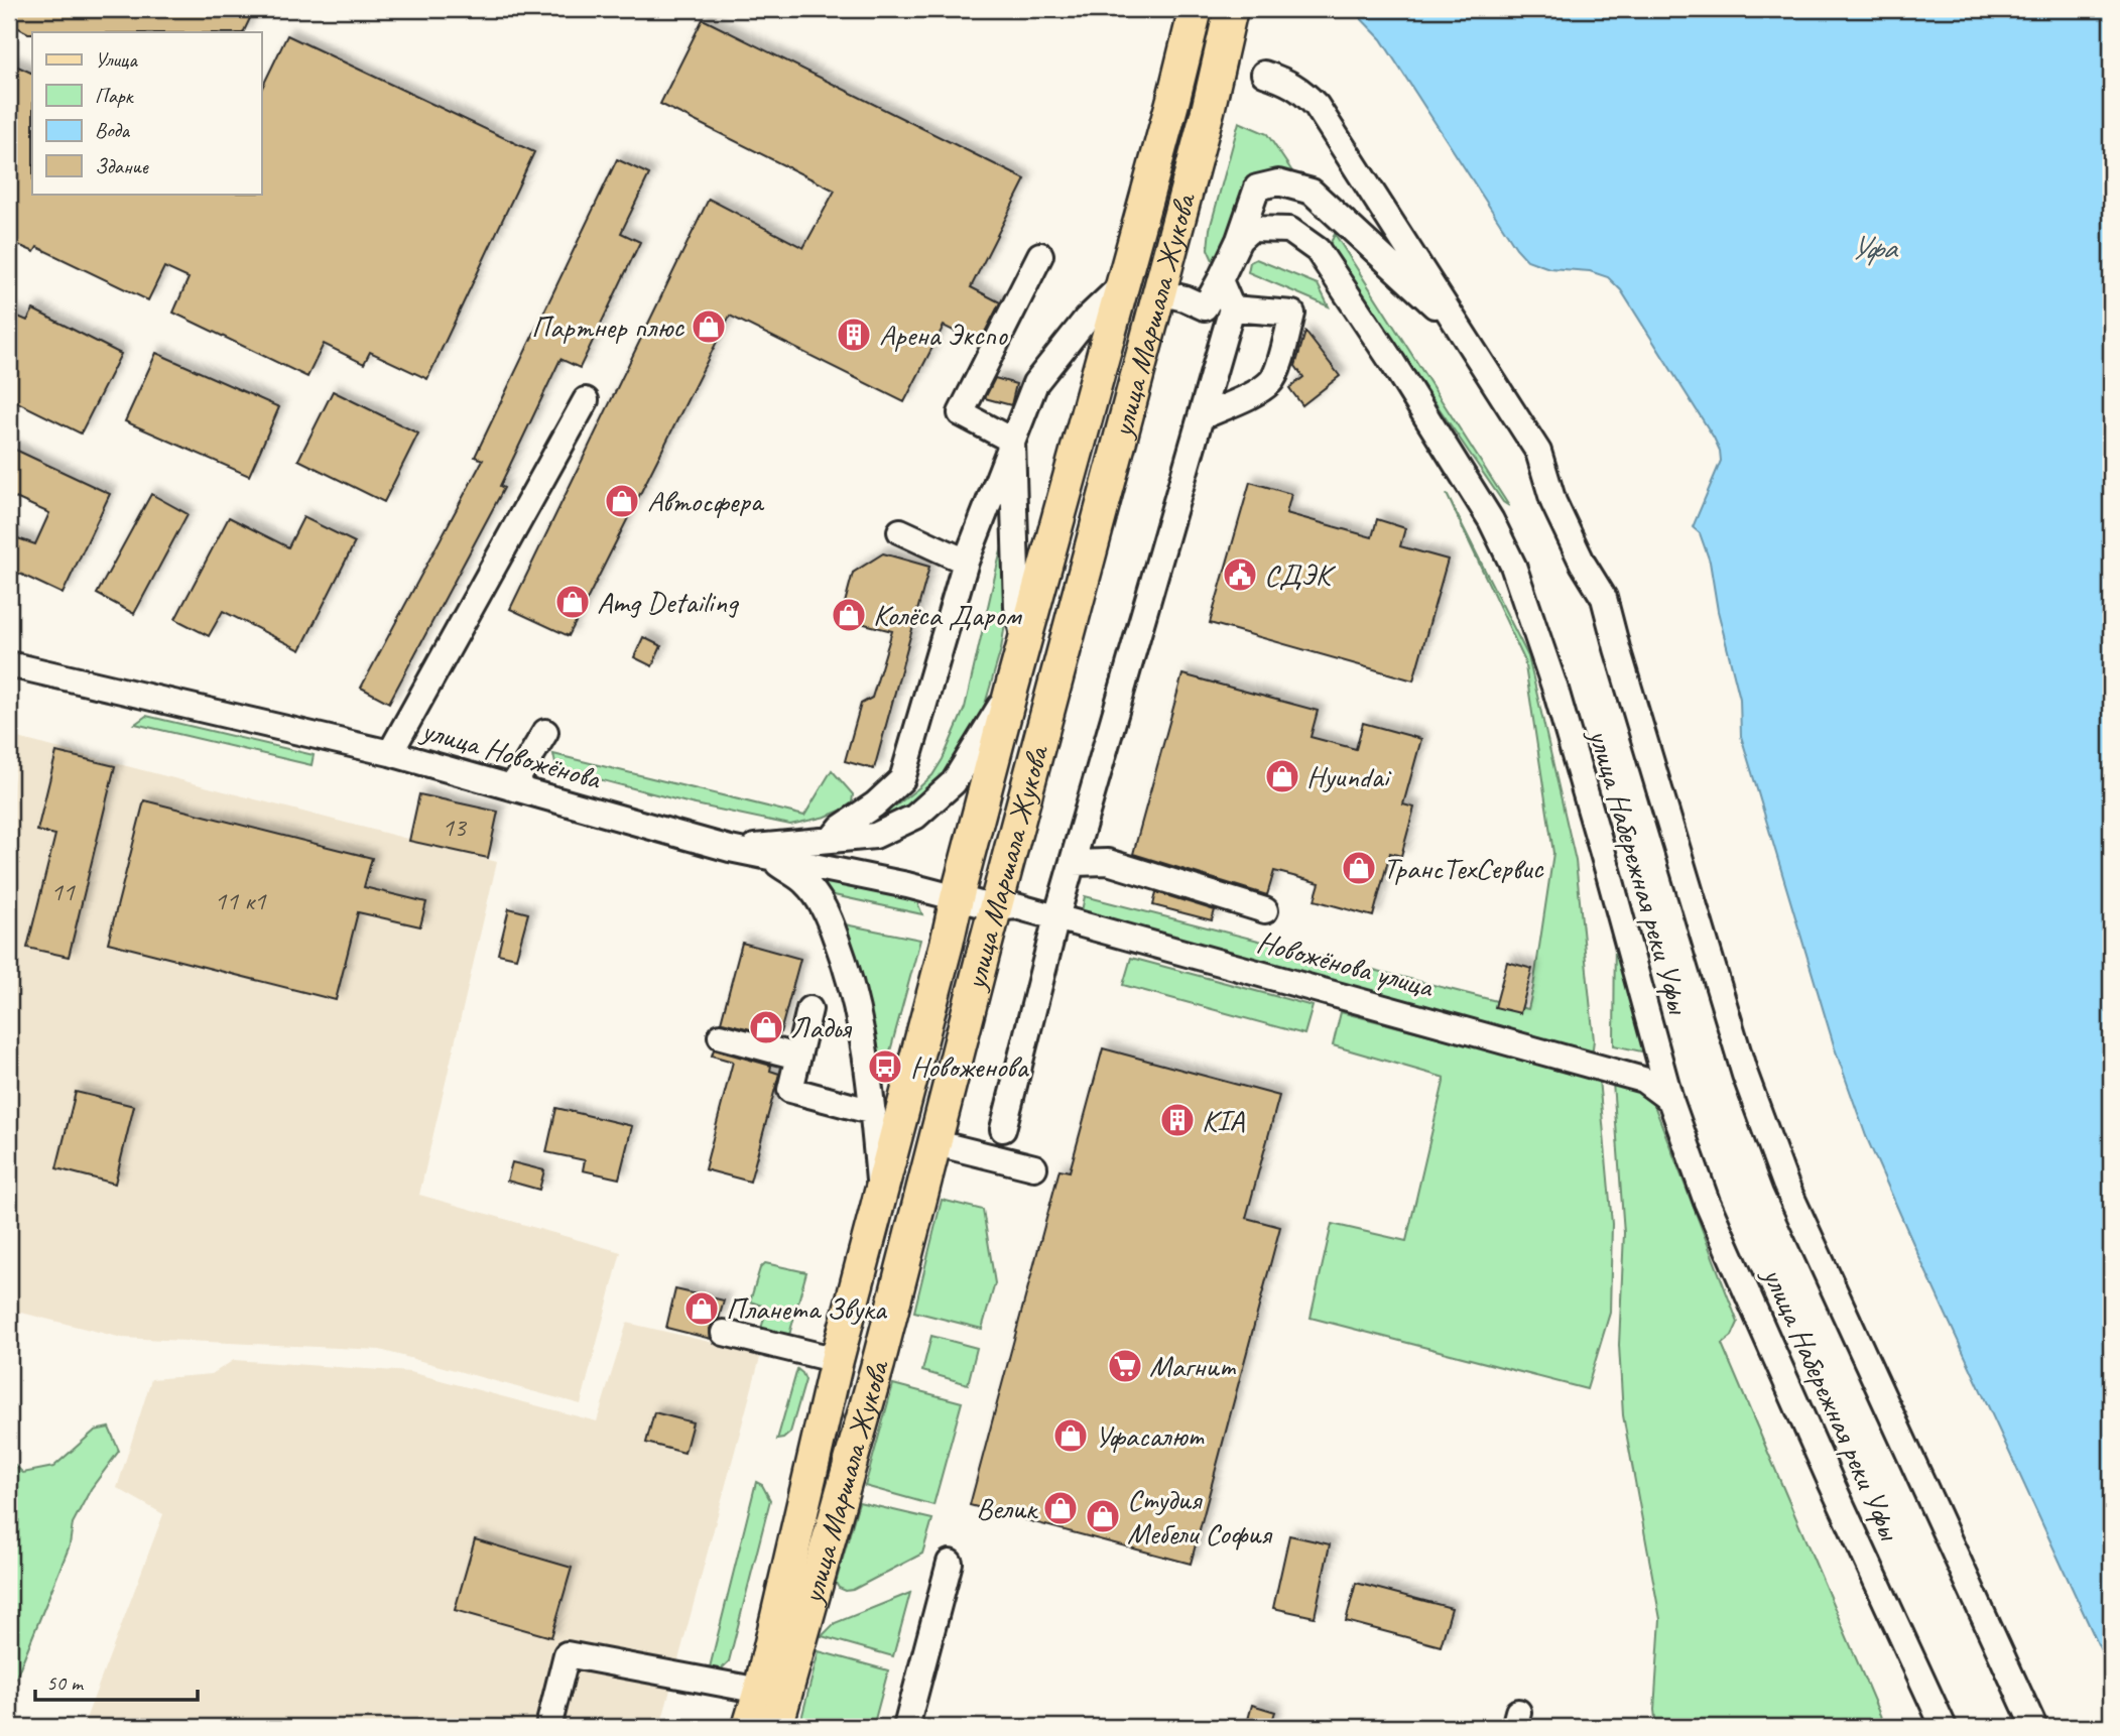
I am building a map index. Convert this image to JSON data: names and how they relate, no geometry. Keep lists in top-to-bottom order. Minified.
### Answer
{"streets":{"main road":["улица Маршала Жукова"],"street":["улица Новожёнова","улица Набережная реки Уфы","Новожёнова улица"]},"crossings":[["улица Маршала Жукова","улица Новожёнова"],["улица Маршала Жукова","Новожёнова улица"],["улица Новожёнова","Новожёнова улица"],["улица Набережная реки Уфы","Новожёнова улица"]],"water":["Уфа"],"places":{"shop":["Партнер плюс","Автосфера","Amg Detailing","Колёса Даром","Hyundai","ТрансТехСервис","Ладья","Планета Звука","Уфасалют","Велик","Студия Мебели София"],"building":["Арена Экспо","KIA"],"public building":["СДЭК"],"bus stop":["Новоженова"],"supermarket":["Магнит"]},"house_numbers":["13","11","11 к1"],"legend":["Улица","Парк","Вода","Здание"],"scale_bar":"50 m"}
